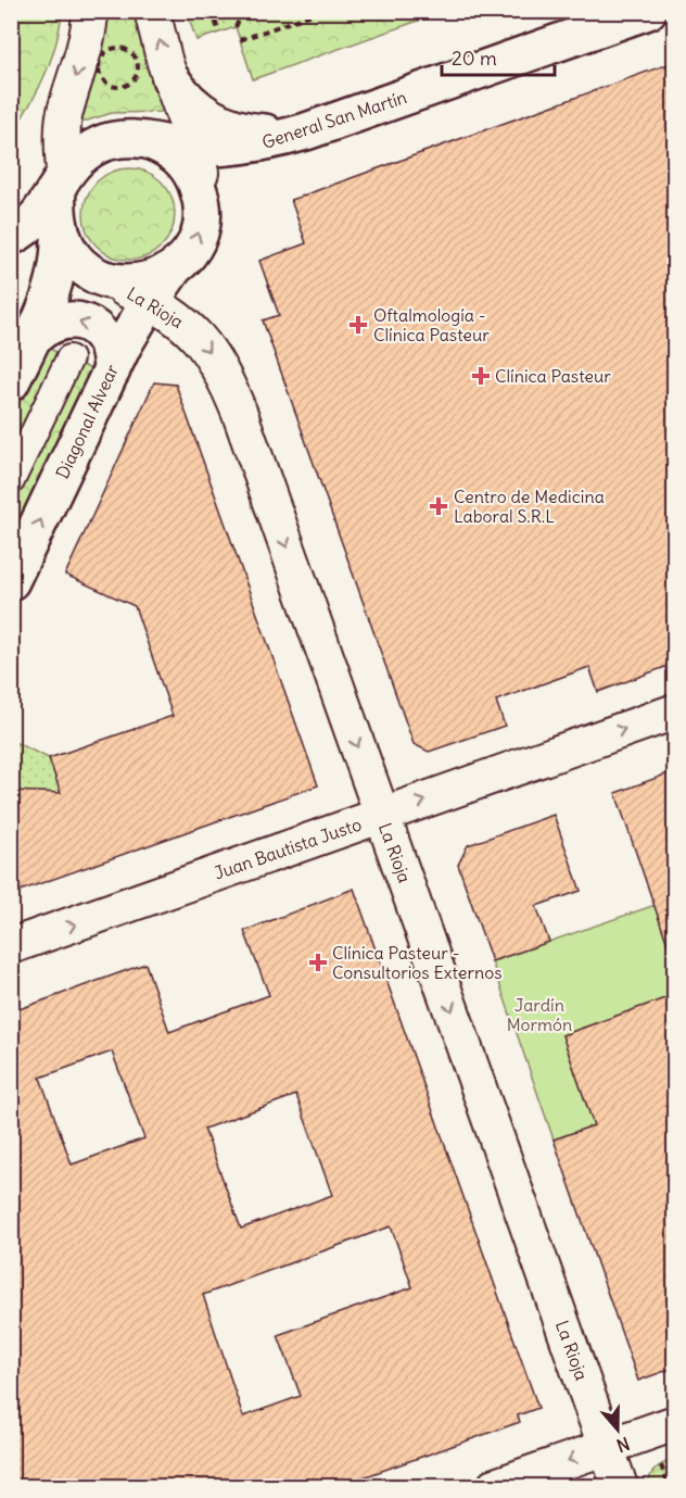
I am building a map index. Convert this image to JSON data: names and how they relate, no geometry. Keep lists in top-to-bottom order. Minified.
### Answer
{"streets":{"main road":["General San Martín","Diagonal Alvear"],"street":["La Rioja","Juan Bautista Justo"]},"crossings":[["General San Martín","La Rioja"],["General San Martín","Diagonal Alvear"],["La Rioja","Diagonal Alvear"],["La Rioja","Juan Bautista Justo"]],"one_way":["La Rioja","Diagonal Alvear","Juan Bautista Justo"],"parks":["Jardín Mormón"],"places":{"health":["Oftalmología - Clínica Pasteur","Clínica Pasteur","Centro de Medicina Laboral S.R.L","Clínica Pasteur - Consultorios Externos"]},"scale_bar":"20 m","north":"bottom"}
